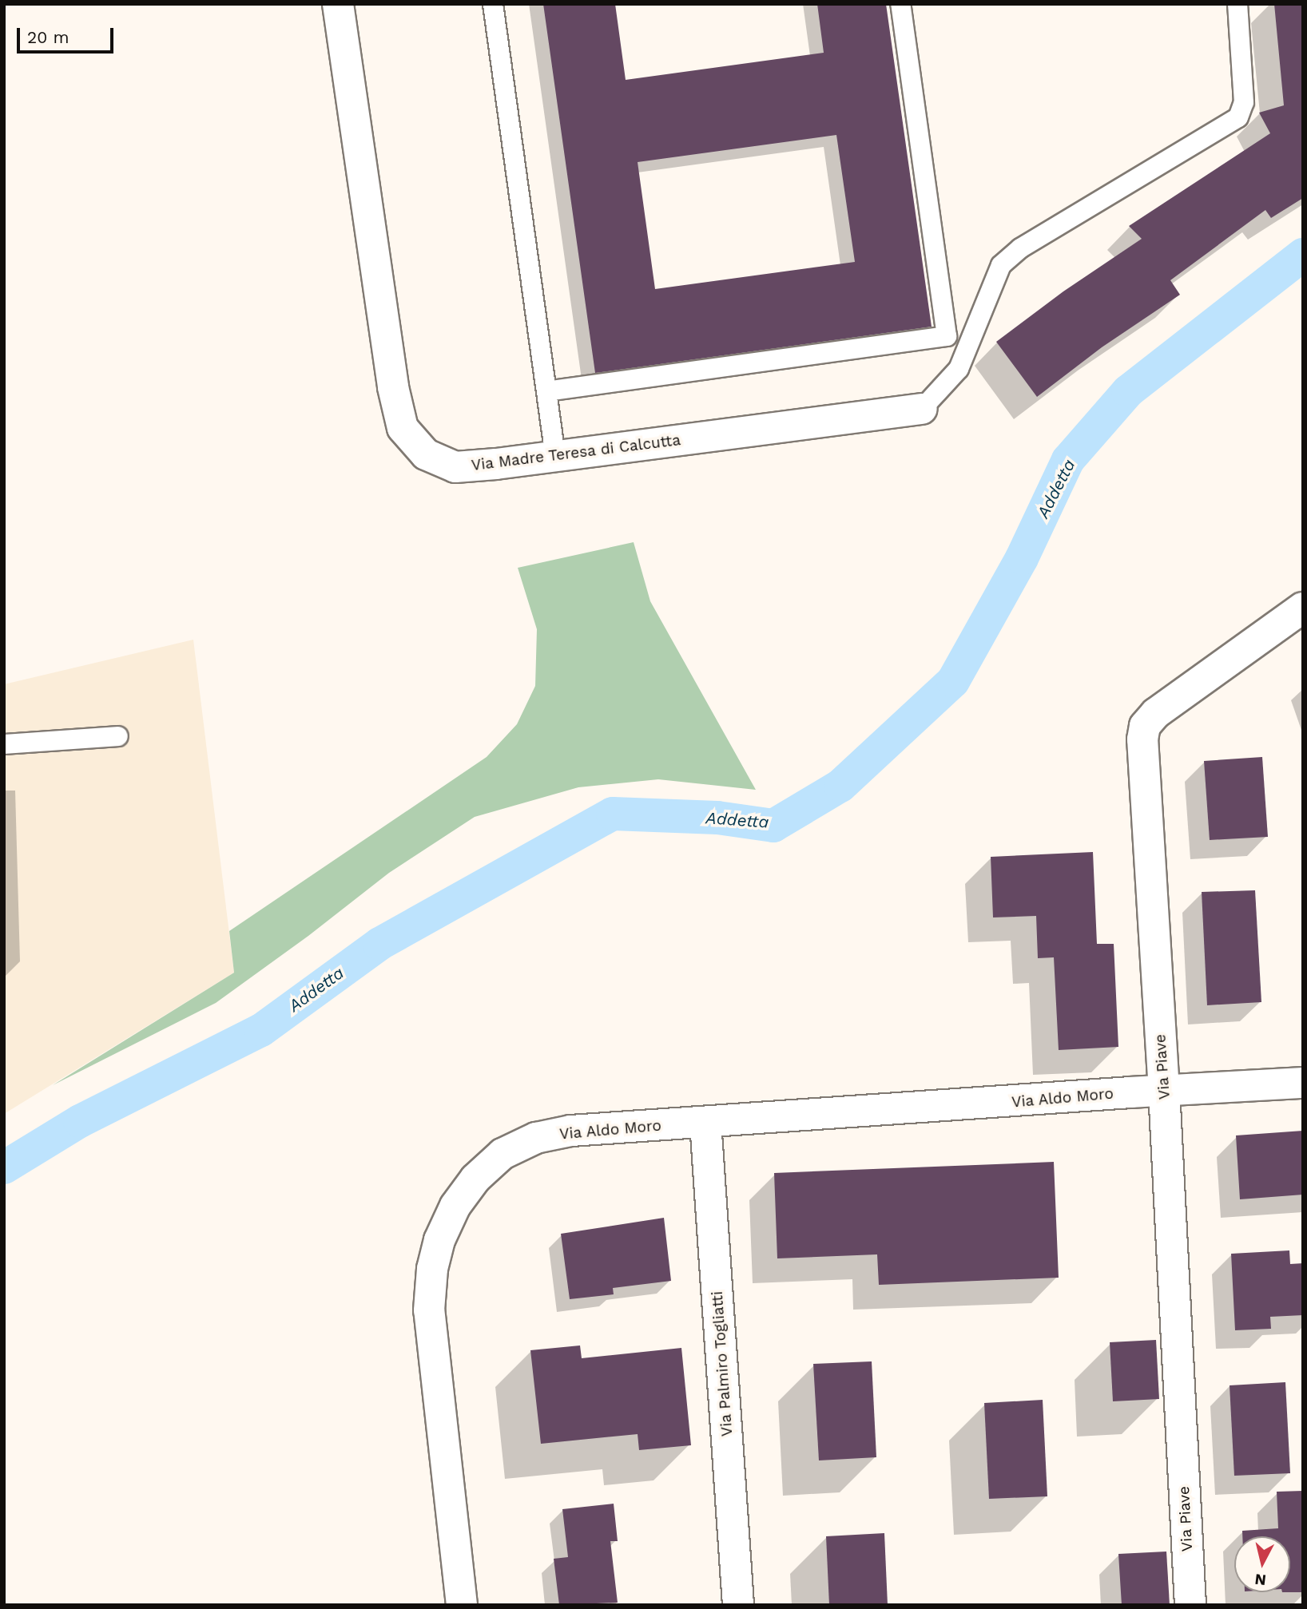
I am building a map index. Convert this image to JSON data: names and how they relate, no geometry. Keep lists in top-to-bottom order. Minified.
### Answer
{"streets":{"street":["Via Madre Teresa di Calcutta","Via Piave","Via Aldo Moro","Via Palmiro Togliatti"]},"crossings":[["Via Piave","Via Aldo Moro"],["Via Aldo Moro","Via Palmiro Togliatti"]],"water":["Addetta"],"scale_bar":"20 m","north":"bottom"}
